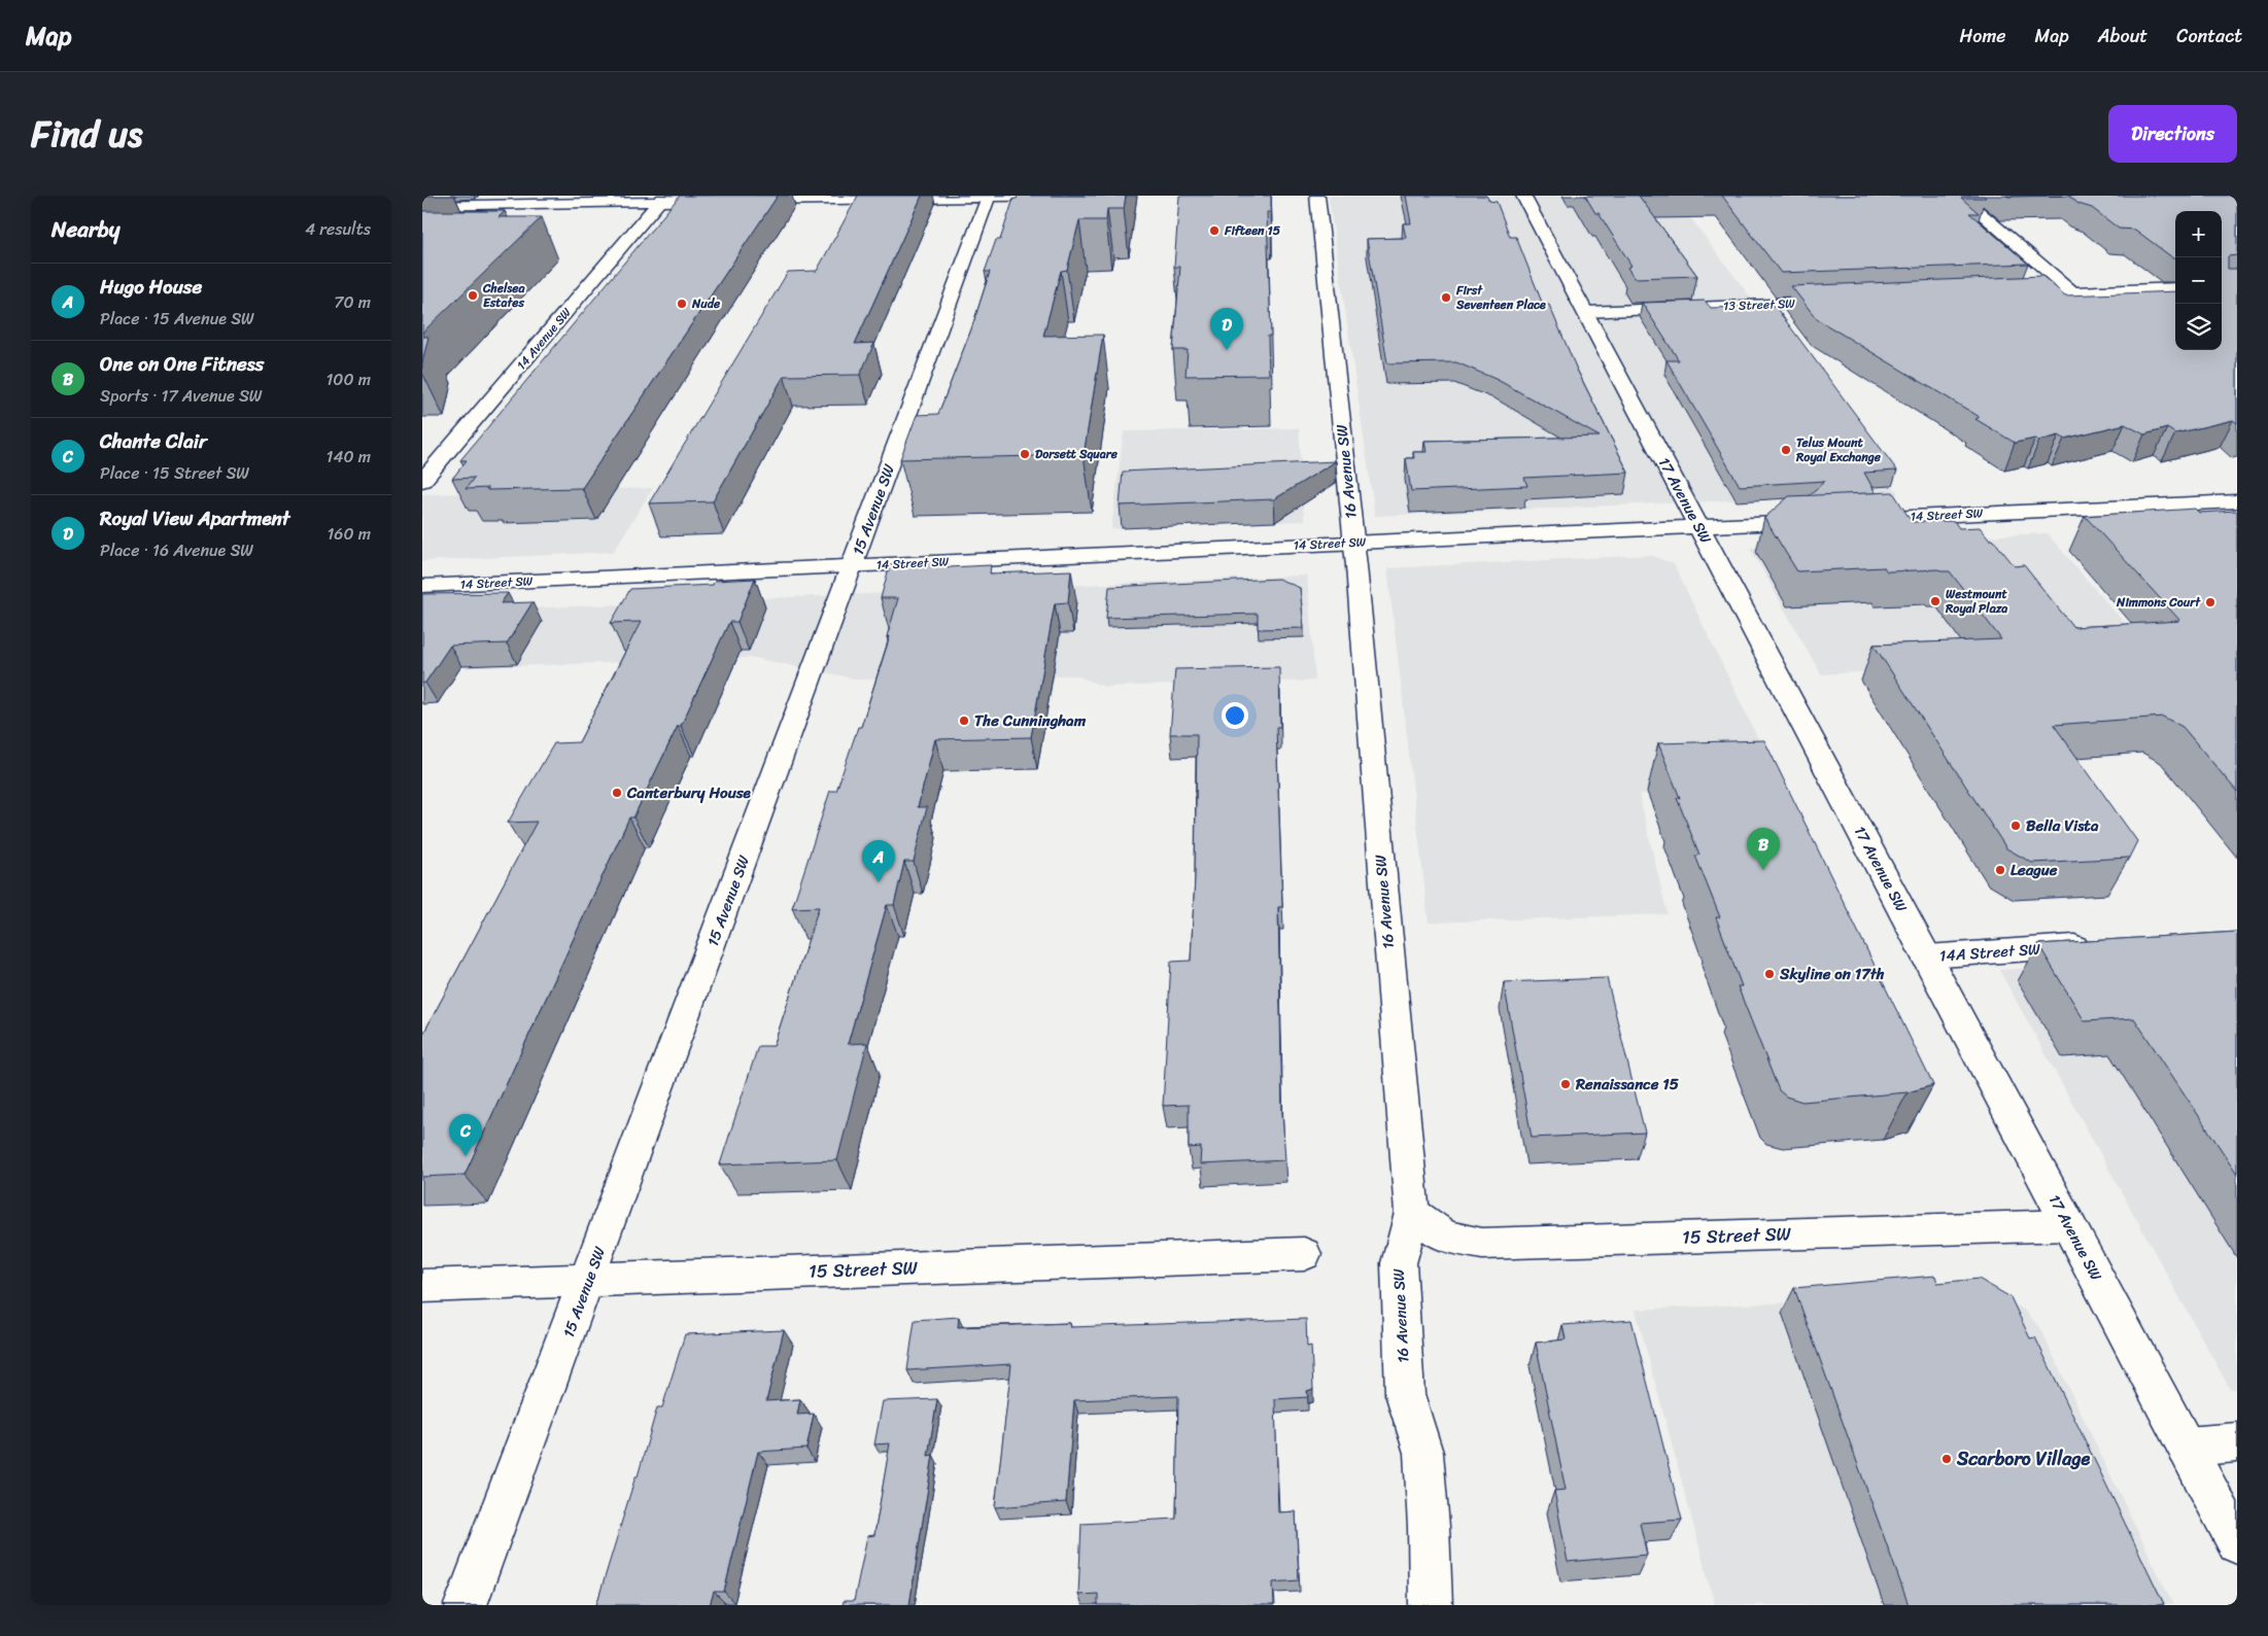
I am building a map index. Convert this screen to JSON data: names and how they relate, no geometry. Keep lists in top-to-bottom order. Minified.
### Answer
{"streets":{"street":["13 Street SW","14 Avenue SW","16 Avenue SW","17 Avenue SW","15 Avenue SW","14 Street SW","14A Street SW","15 Street SW"]},"crossings":[["13 Street SW","17 Avenue SW"],["16 Avenue SW","14 Street SW"],["16 Avenue SW","15 Street SW"],["17 Avenue SW","14 Street SW"],["17 Avenue SW","14A Street SW"],["17 Avenue SW","15 Street SW"],["15 Avenue SW","14 Street SW"],["15 Avenue SW","15 Street SW"]],"places":["Fifteen 15","Chelsea Estates","First Seventeen Place","Nude","Telus Mount Royal Exchange","Dorsett Square","Westmount Royal Plaza","Nimmons Court","The Cunningham","Canterbury House","Bella Vista","League","Skyline on 17th","Renaissance 15","Scarboro Village"],"page":{"header":"Map","nav":["Home","Map","About","Contact"],"title":"Find us","buttons":"Directions","heading":["Nearby","4 results"],"map_buttons":["+","−"],"list":[{"mark":"A","name":"Hugo House","note":"Place · 15 Avenue SW","value":"70 m"},{"mark":"B","name":"One on One Fitness","note":"Sports · 17 Avenue SW","value":"100 m"},{"mark":"C","name":"Chante Clair","note":"Place · 15 Street SW","value":"140 m"},{"mark":"D","name":"Royal View Apartment","note":"Place · 16 Avenue SW","value":"160 m"}],"pins":["D","B","A","C"]}}
